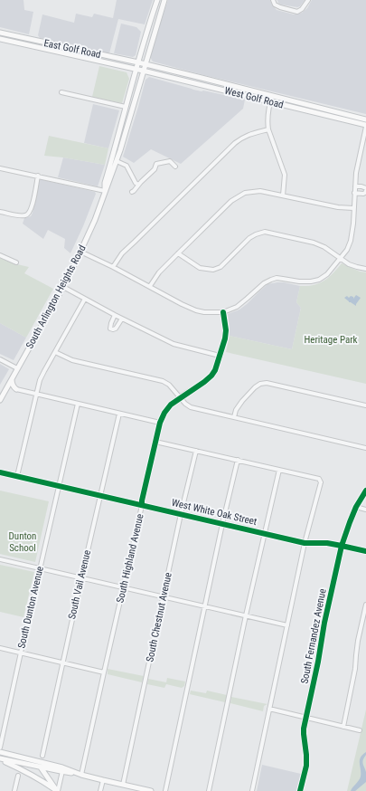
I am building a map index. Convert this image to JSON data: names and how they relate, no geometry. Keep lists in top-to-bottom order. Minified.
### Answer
{"streets":{"main road":["East Golf Road","West Golf Road","South Arlington Heights Road"],"street":["West White Oak Street","South Highland Avenue","South Vail Avenue","South Dunton Avenue","South Chestnut Avenue","South Fernandez Avenue"]},"crossings":[["East Golf Road","West Golf Road"],["East Golf Road","South Arlington Heights Road"],["West Golf Road","South Arlington Heights Road"],["West White Oak Street","South Highland Avenue"],["West White Oak Street","South Vail Avenue"],["West White Oak Street","South Dunton Avenue"],["West White Oak Street","South Chestnut Avenue"],["West White Oak Street","South Fernandez Avenue"]],"parks":["Heritage Park","Dunton School"]}
